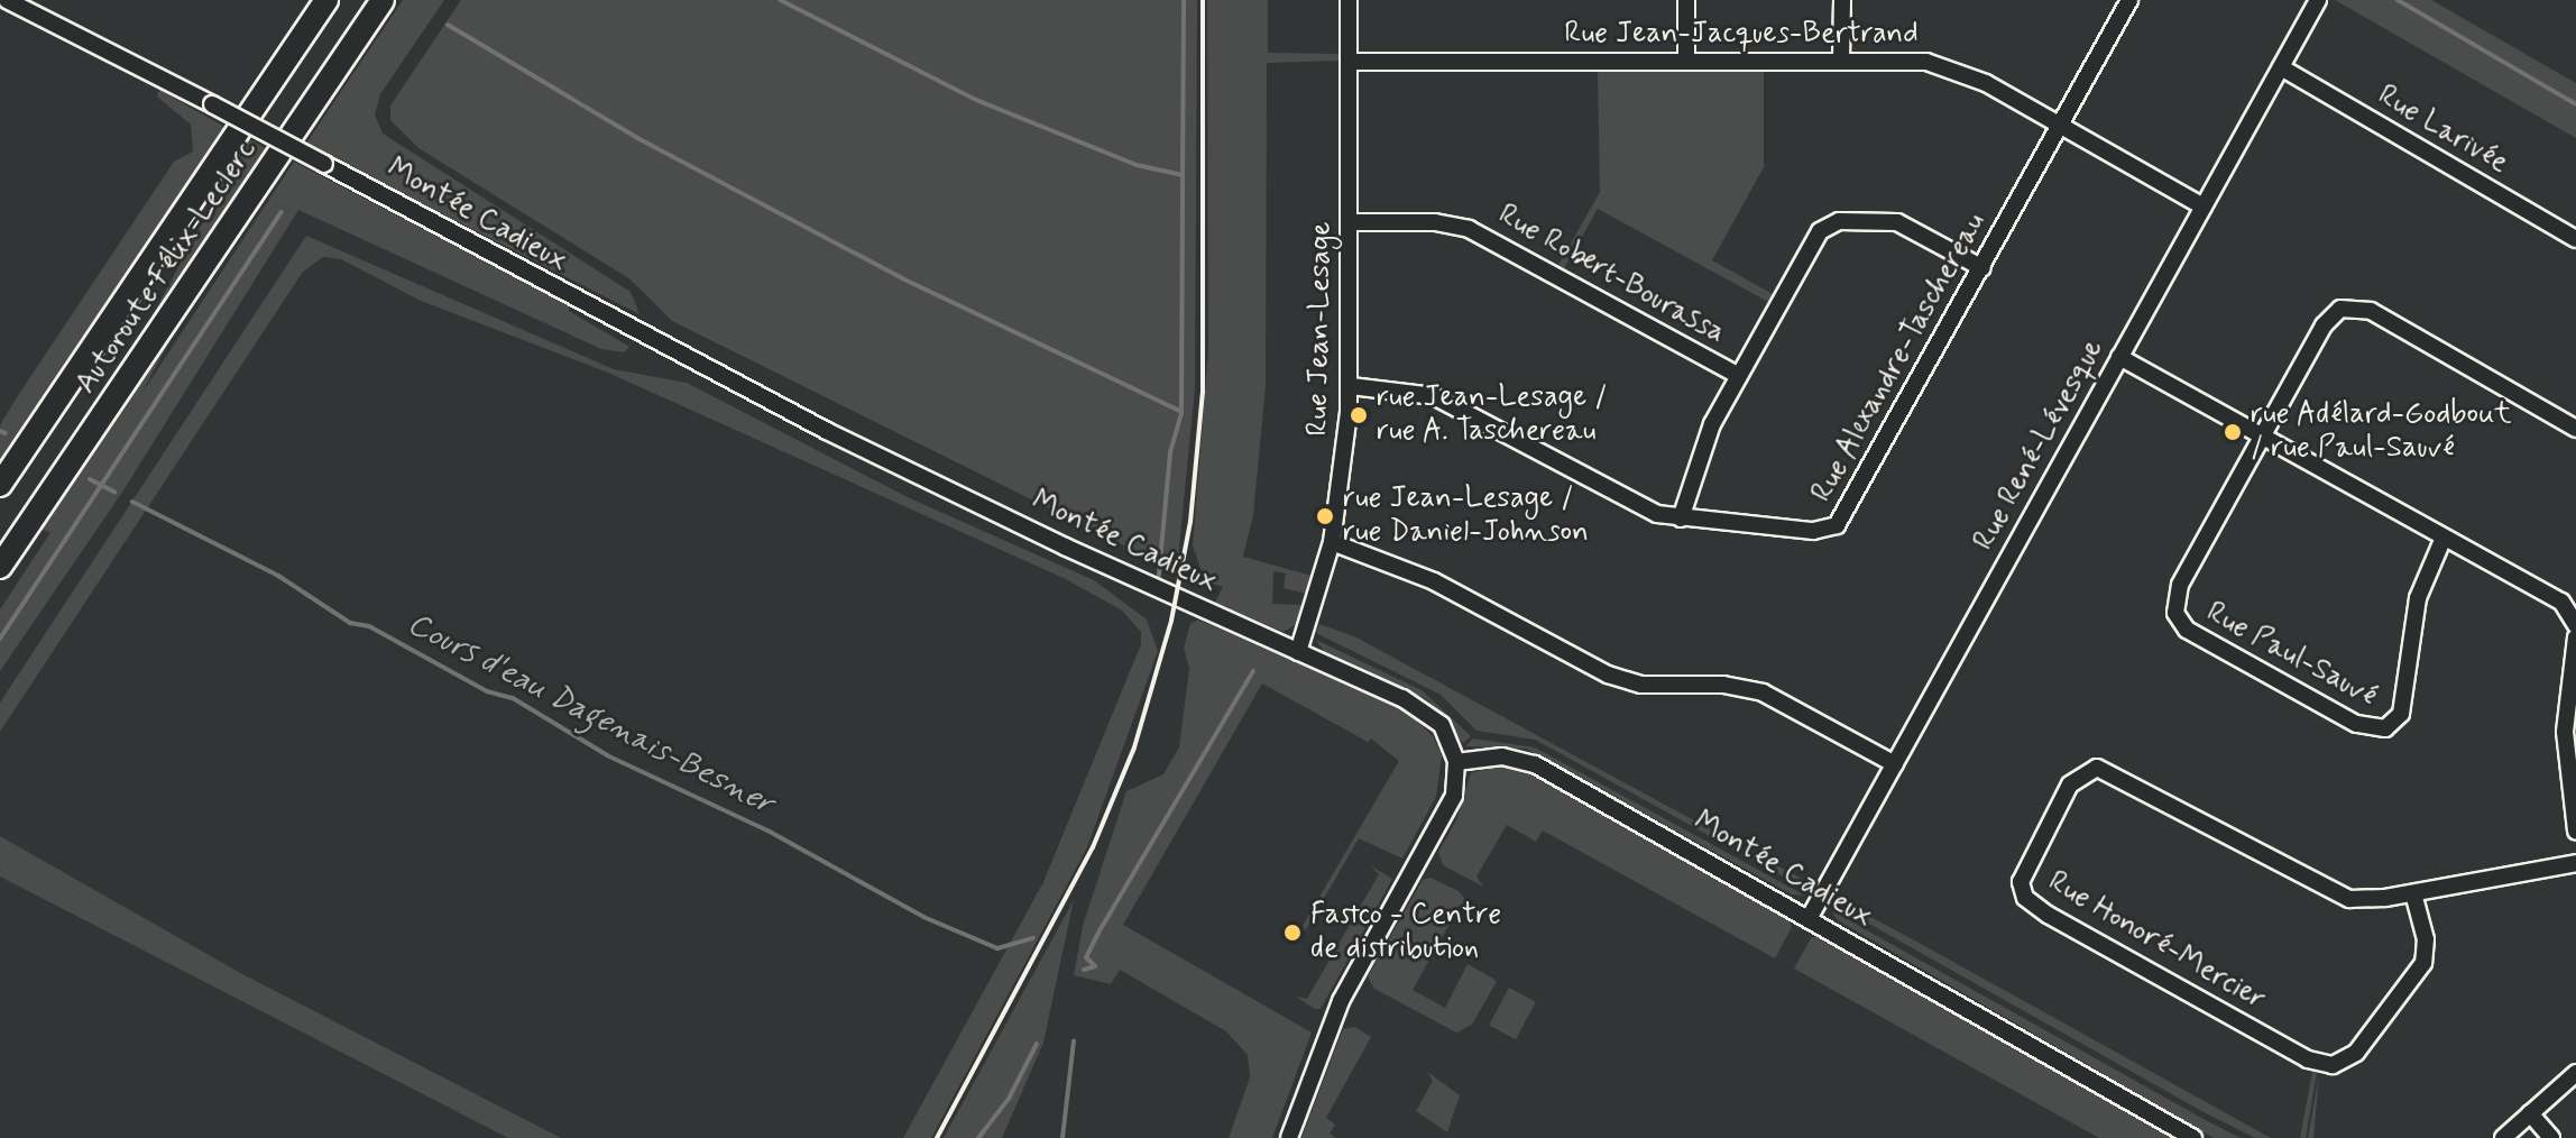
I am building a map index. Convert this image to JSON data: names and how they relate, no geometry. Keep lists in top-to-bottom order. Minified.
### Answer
{"streets":{"highway":["Autoroute Félix-Leclerc"],"street":["Rue Jean-Jacques-Bertrand","Rue Larivée","Montée Cadieux","Rue Robert-Bourassa","Rue Jean-Lesage","Rue Alexandre-Taschereau","Rue René-Lévesque","Rue Paul-Sauvé","Rue Honoré-Mercier"]},"crossings":[["Rue Jean-Jacques-Bertrand","Rue Jean-Lesage"],["Rue Jean-Jacques-Bertrand","Rue Alexandre-Taschereau"],["Rue Jean-Jacques-Bertrand","Rue René-Lévesque"],["Rue Larivée","Rue René-Lévesque"],["Montée Cadieux","Rue Jean-Lesage"],["Montée Cadieux","Rue René-Lévesque"],["Rue Robert-Bourassa","Rue Jean-Lesage"],["Rue Jean-Lesage","Rue Alexandre-Taschereau"]],"water":["Cours d'eau Dagenais-Besner"],"places":["rue Jean-Lesage / rue A. Taschereau","rue Adélard-Godbout / rue Paul-Sauvé","rue Jean-Lesage / rue Daniel-Johnson","Fastco - Centre de distribution"]}
